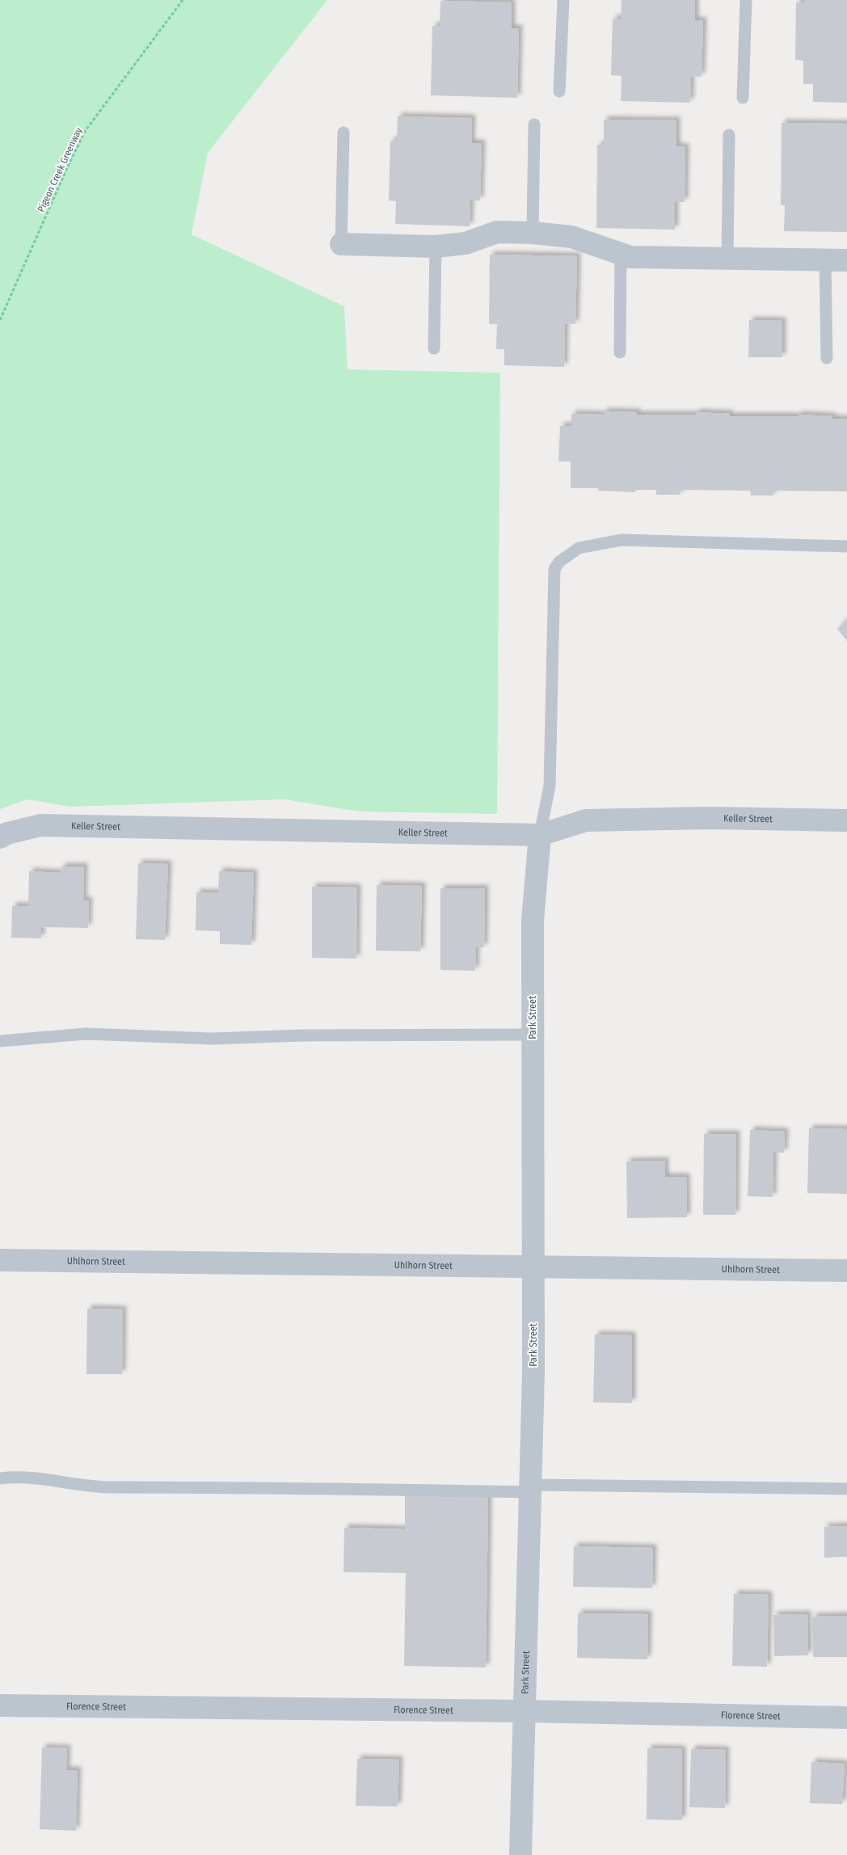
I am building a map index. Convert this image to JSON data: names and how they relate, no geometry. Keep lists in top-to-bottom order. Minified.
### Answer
{"streets":{"street":["Keller Street","Park Street","Uhlhorn Street","Florence Street"],"path":["Pigeon Creek Greenway"]},"crossings":[["Keller Street","Park Street"],["Park Street","Uhlhorn Street"],["Park Street","Florence Street"]]}
